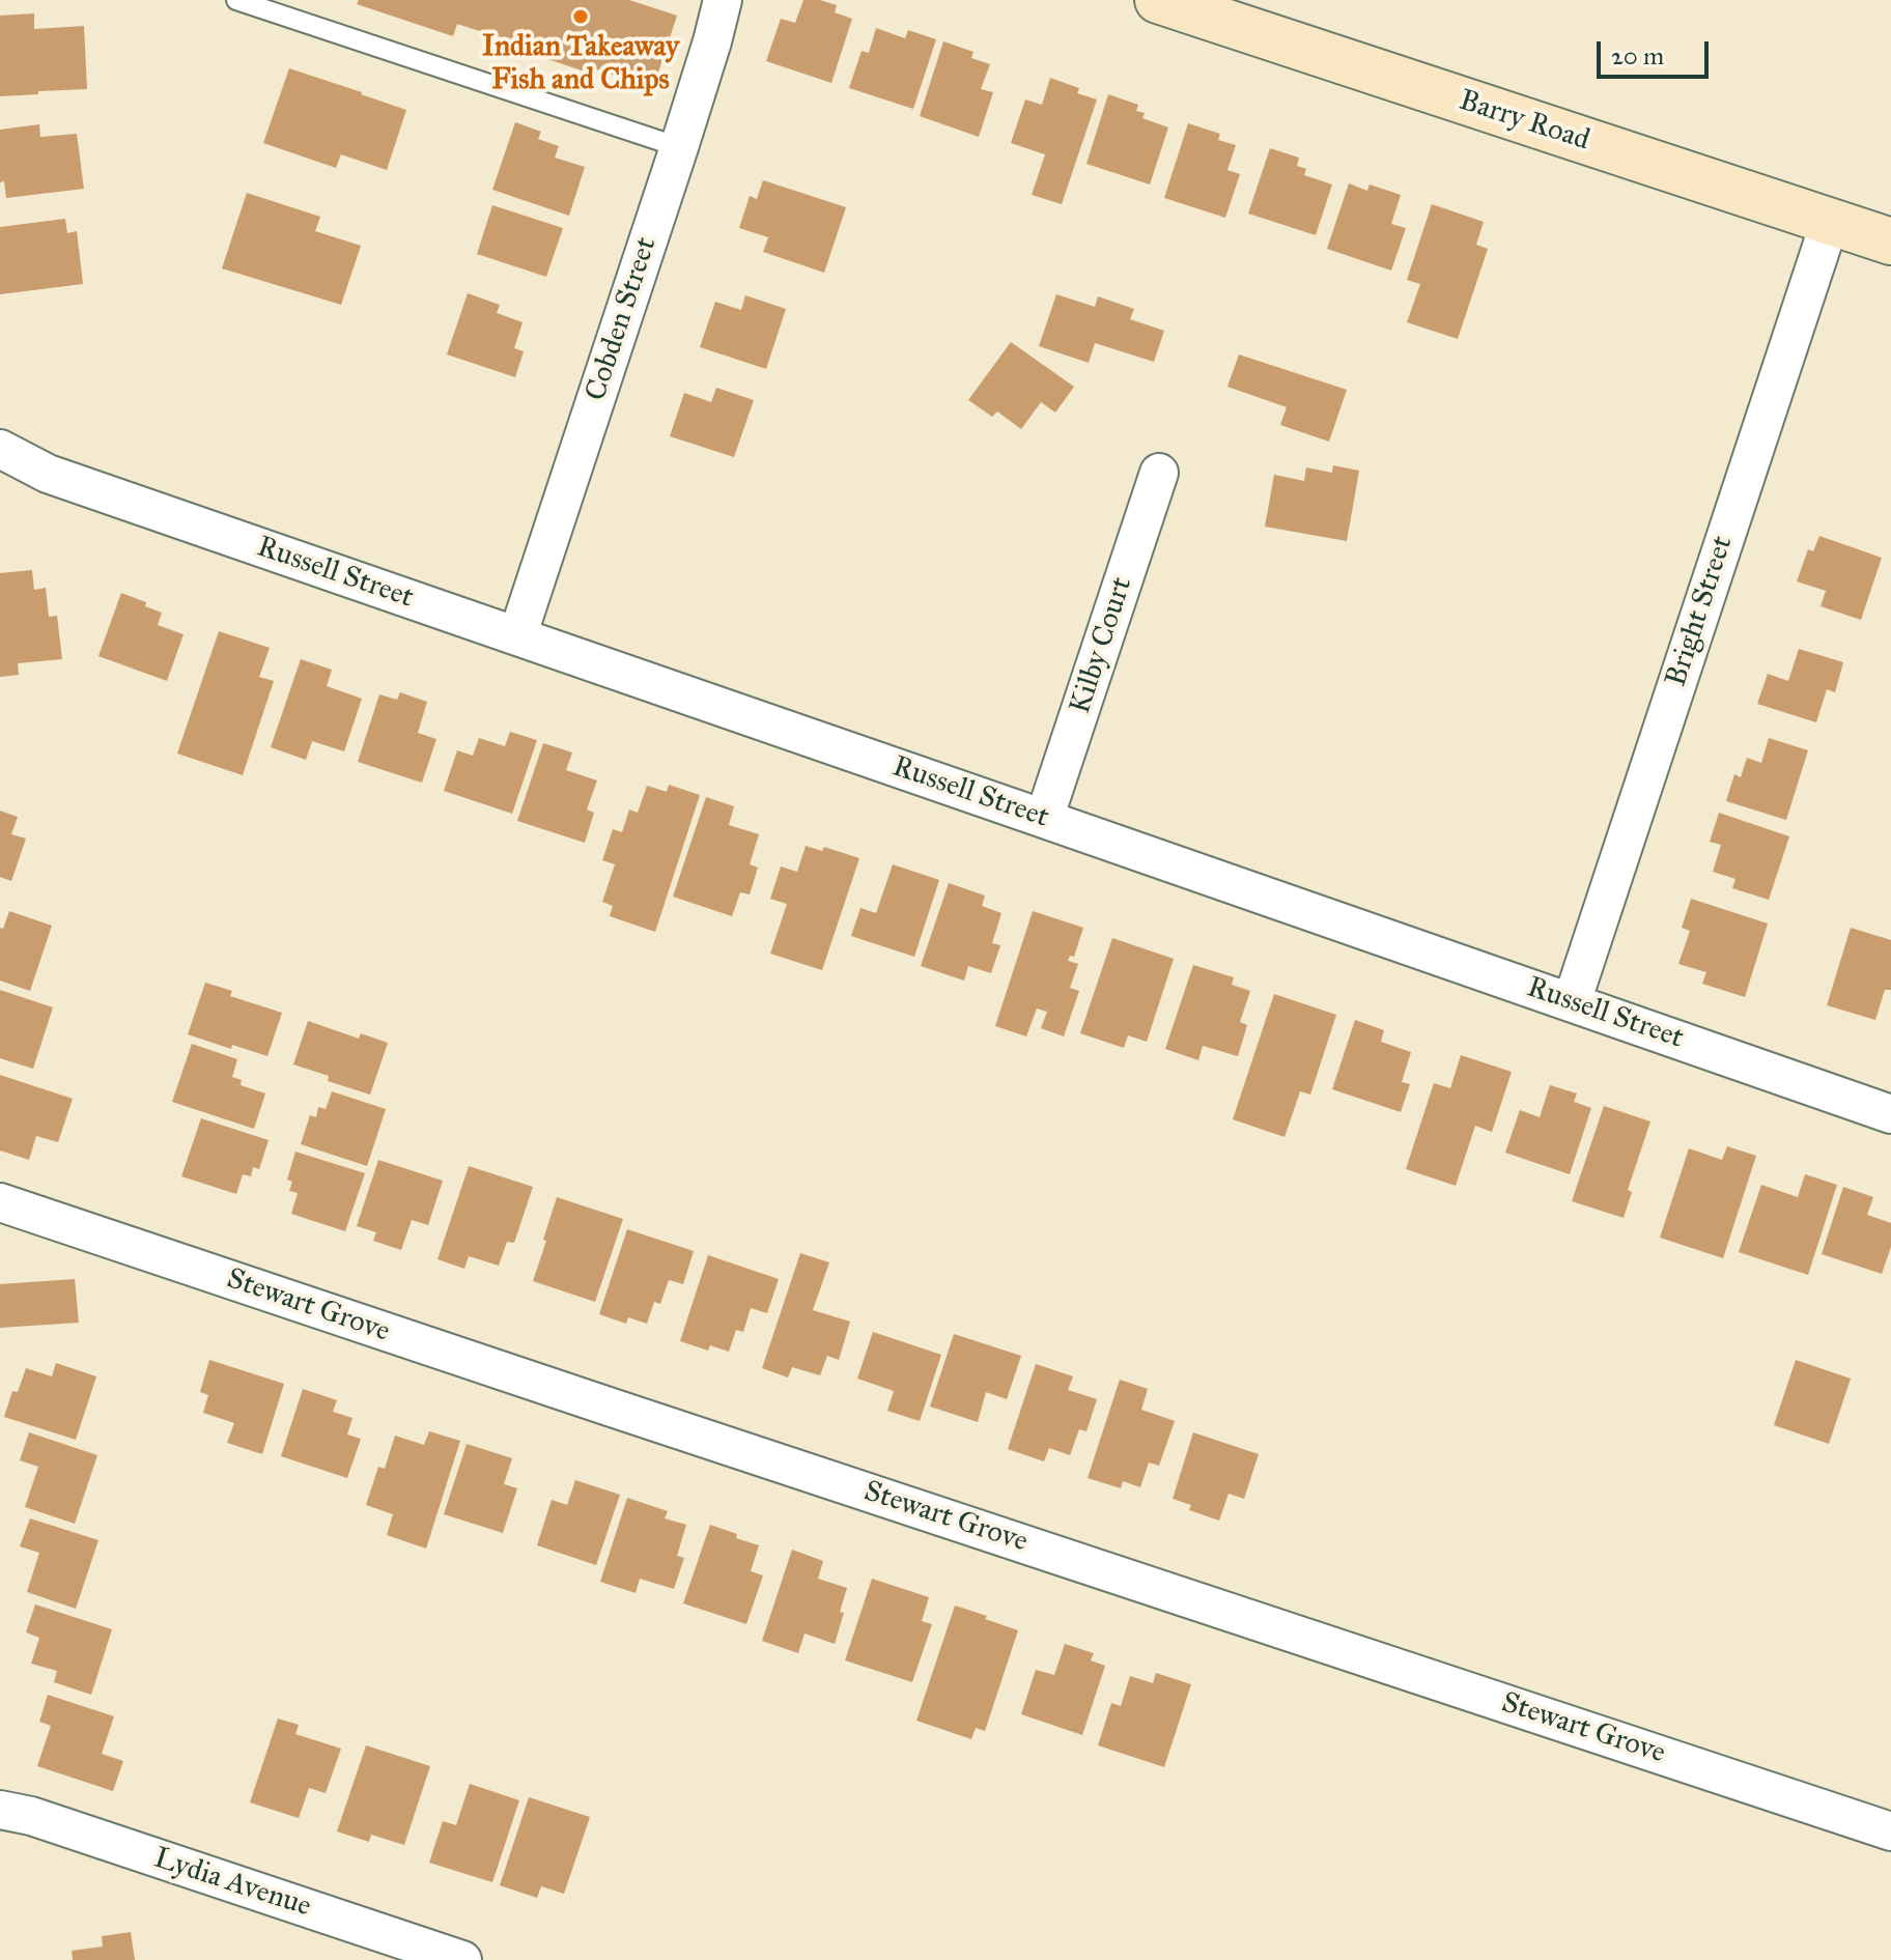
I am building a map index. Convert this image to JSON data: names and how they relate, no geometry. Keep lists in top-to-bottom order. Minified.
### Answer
{"streets":{"main road":["Barry Road"],"street":["Cobden Street","Russell Street","Bright Street","Kilby Court","Stewart Grove","Lydia Avenue"]},"crossings":[["Barry Road","Bright Street"],["Cobden Street","Russell Street"],["Russell Street","Bright Street"],["Russell Street","Kilby Court"]],"places":["Indian Takeaway Fish and Chips"],"scale_bar":"20 m"}
